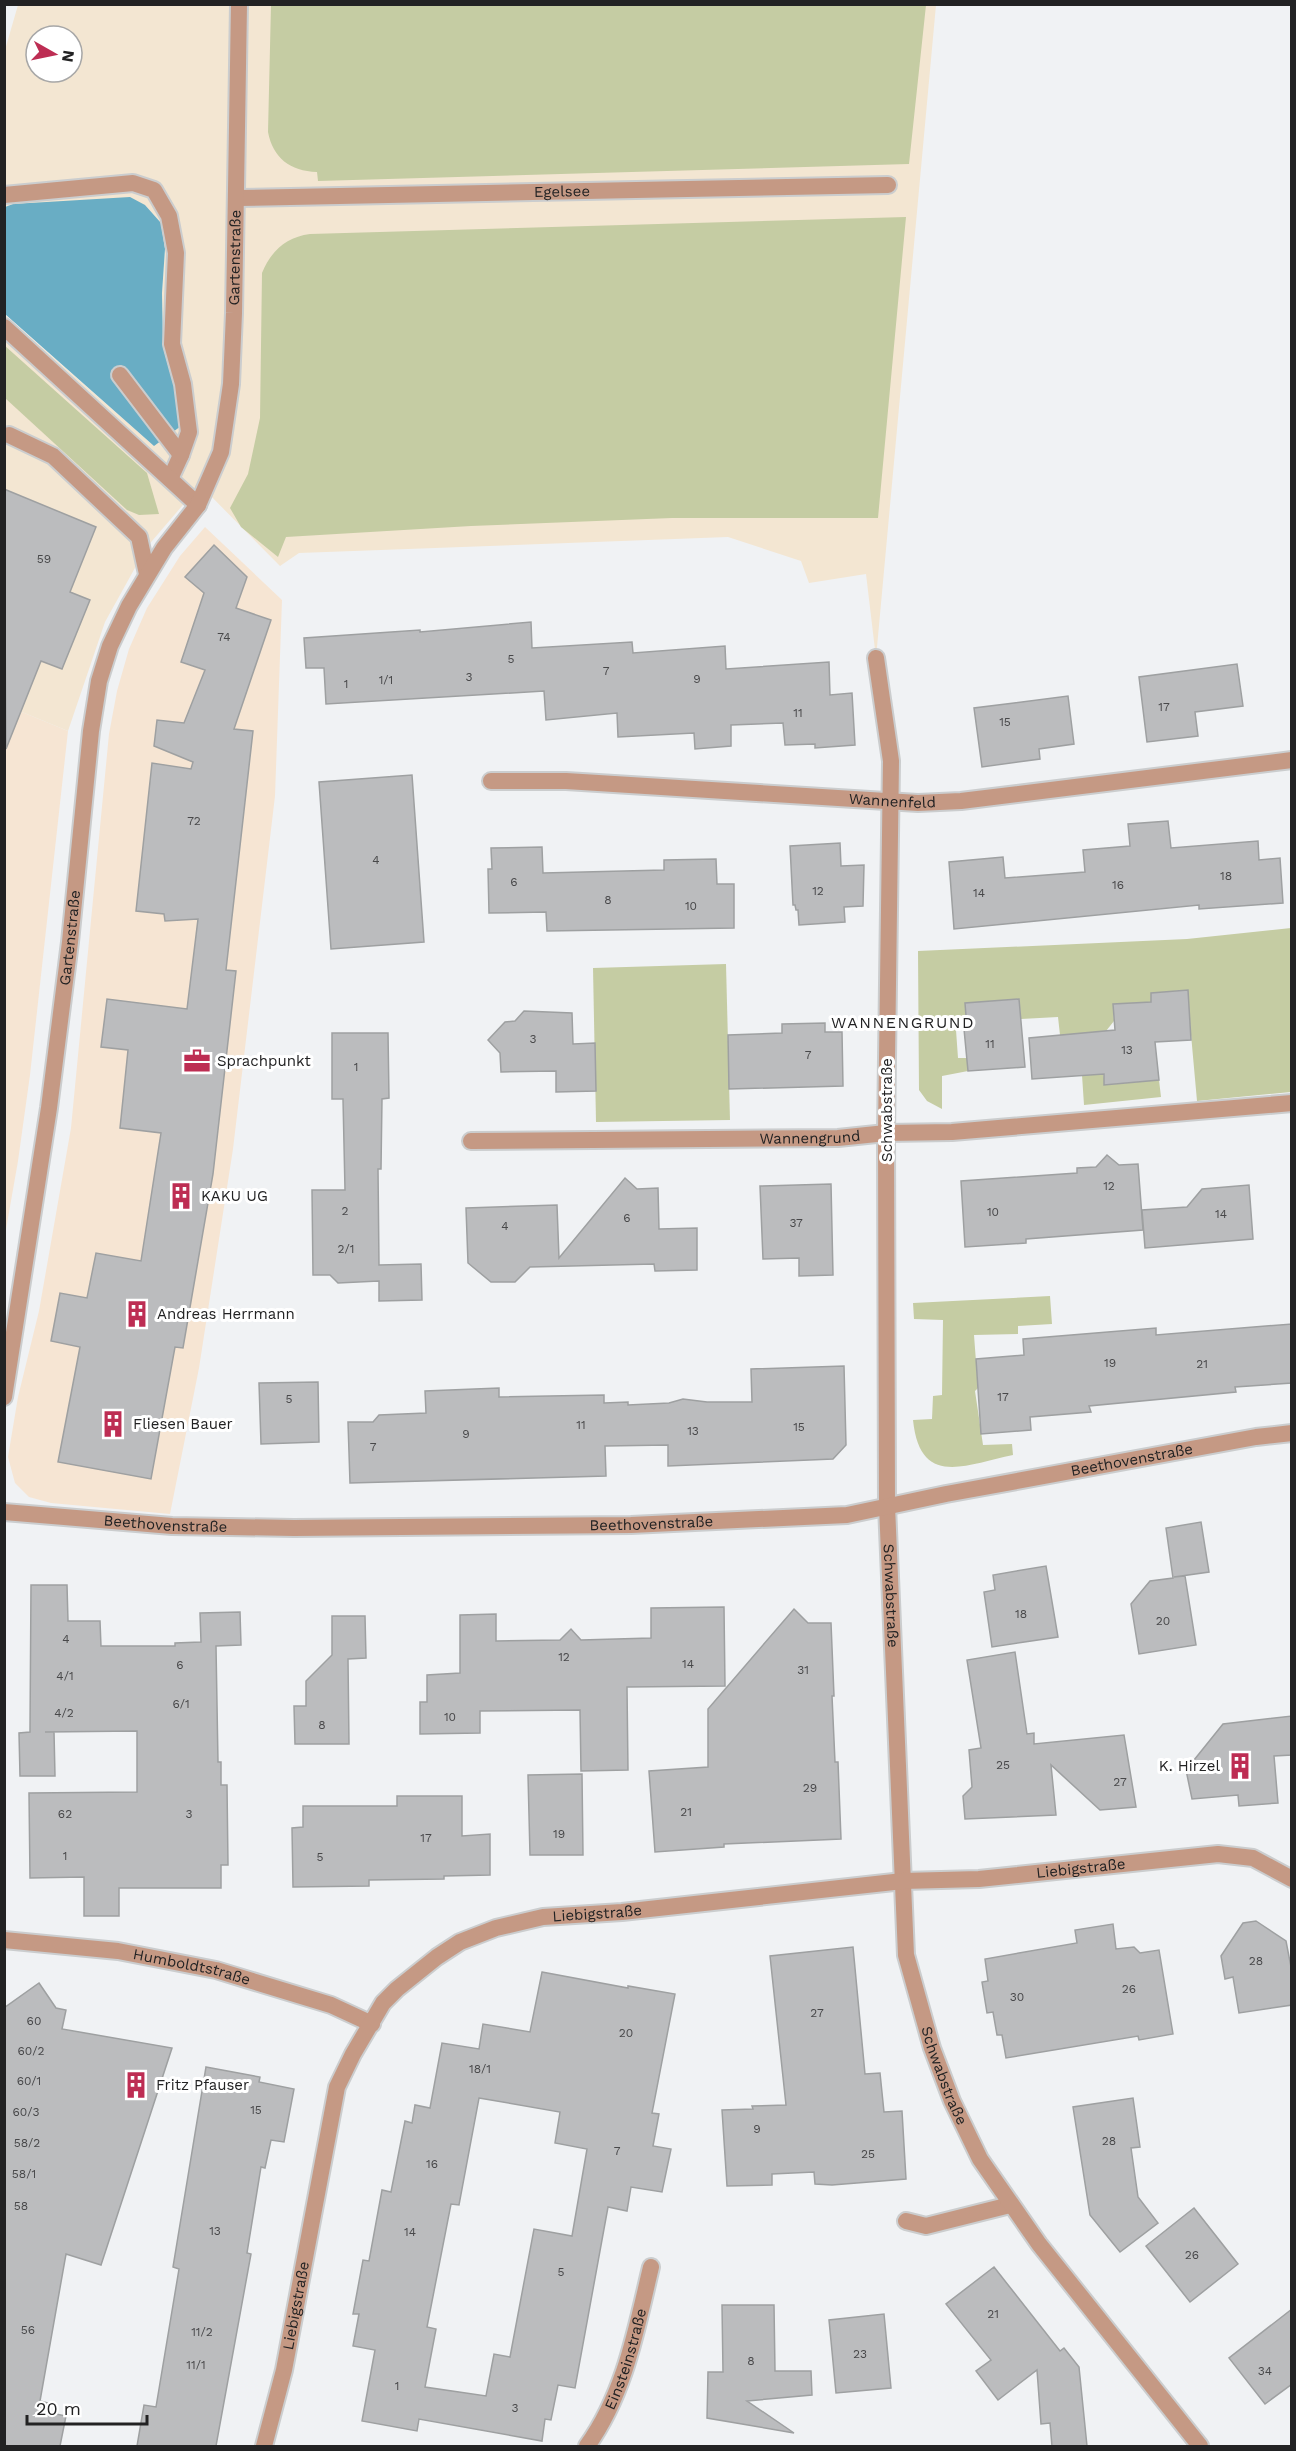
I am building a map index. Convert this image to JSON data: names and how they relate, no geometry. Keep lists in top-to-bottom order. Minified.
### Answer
{"streets":{"street":["Egelsee","Gartenstraße","Wannenfeld","Schwabstraße","Wannengrund","Beethovenstraße","Liebigstraße","Humboldtstraße","Einsteinstraße"]},"crossings":[["Egelsee","Gartenstraße"],["Wannenfeld","Schwabstraße"],["Schwabstraße","Wannengrund"],["Schwabstraße","Beethovenstraße"],["Schwabstraße","Liebigstraße"],["Liebigstraße","Humboldtstraße"]],"districts":["WANNENGRUND"],"places":{"office":["Sprachpunkt"],"building":["KAKU UG","Andreas Herrmann","Fliesen Bauer","K. Hirzel","Fritz Pfauser"]},"house_numbers":["59","74","5","7","3","9","1/1","1","17","11","15","72","4","18","6","16","12","14","8","10","3","11","13","7","1","12","2","10","14","6","37","4","2/1","19","21","17","5","11","15","13","9","7","18","20","4","12","14","6","31","4/1","6/1","4/2","10","8","25","27","29","21","62","3","19","17","1","5","28","26","30","27","60","20","60/2","18/1","60/1","15","60/3","9","28","58/2","7","25","16","58/1","58","13","14","26","5","21","56","11/2","23","8","11/1","34","1","3"],"scale_bar":"20 m","north":"right"}
